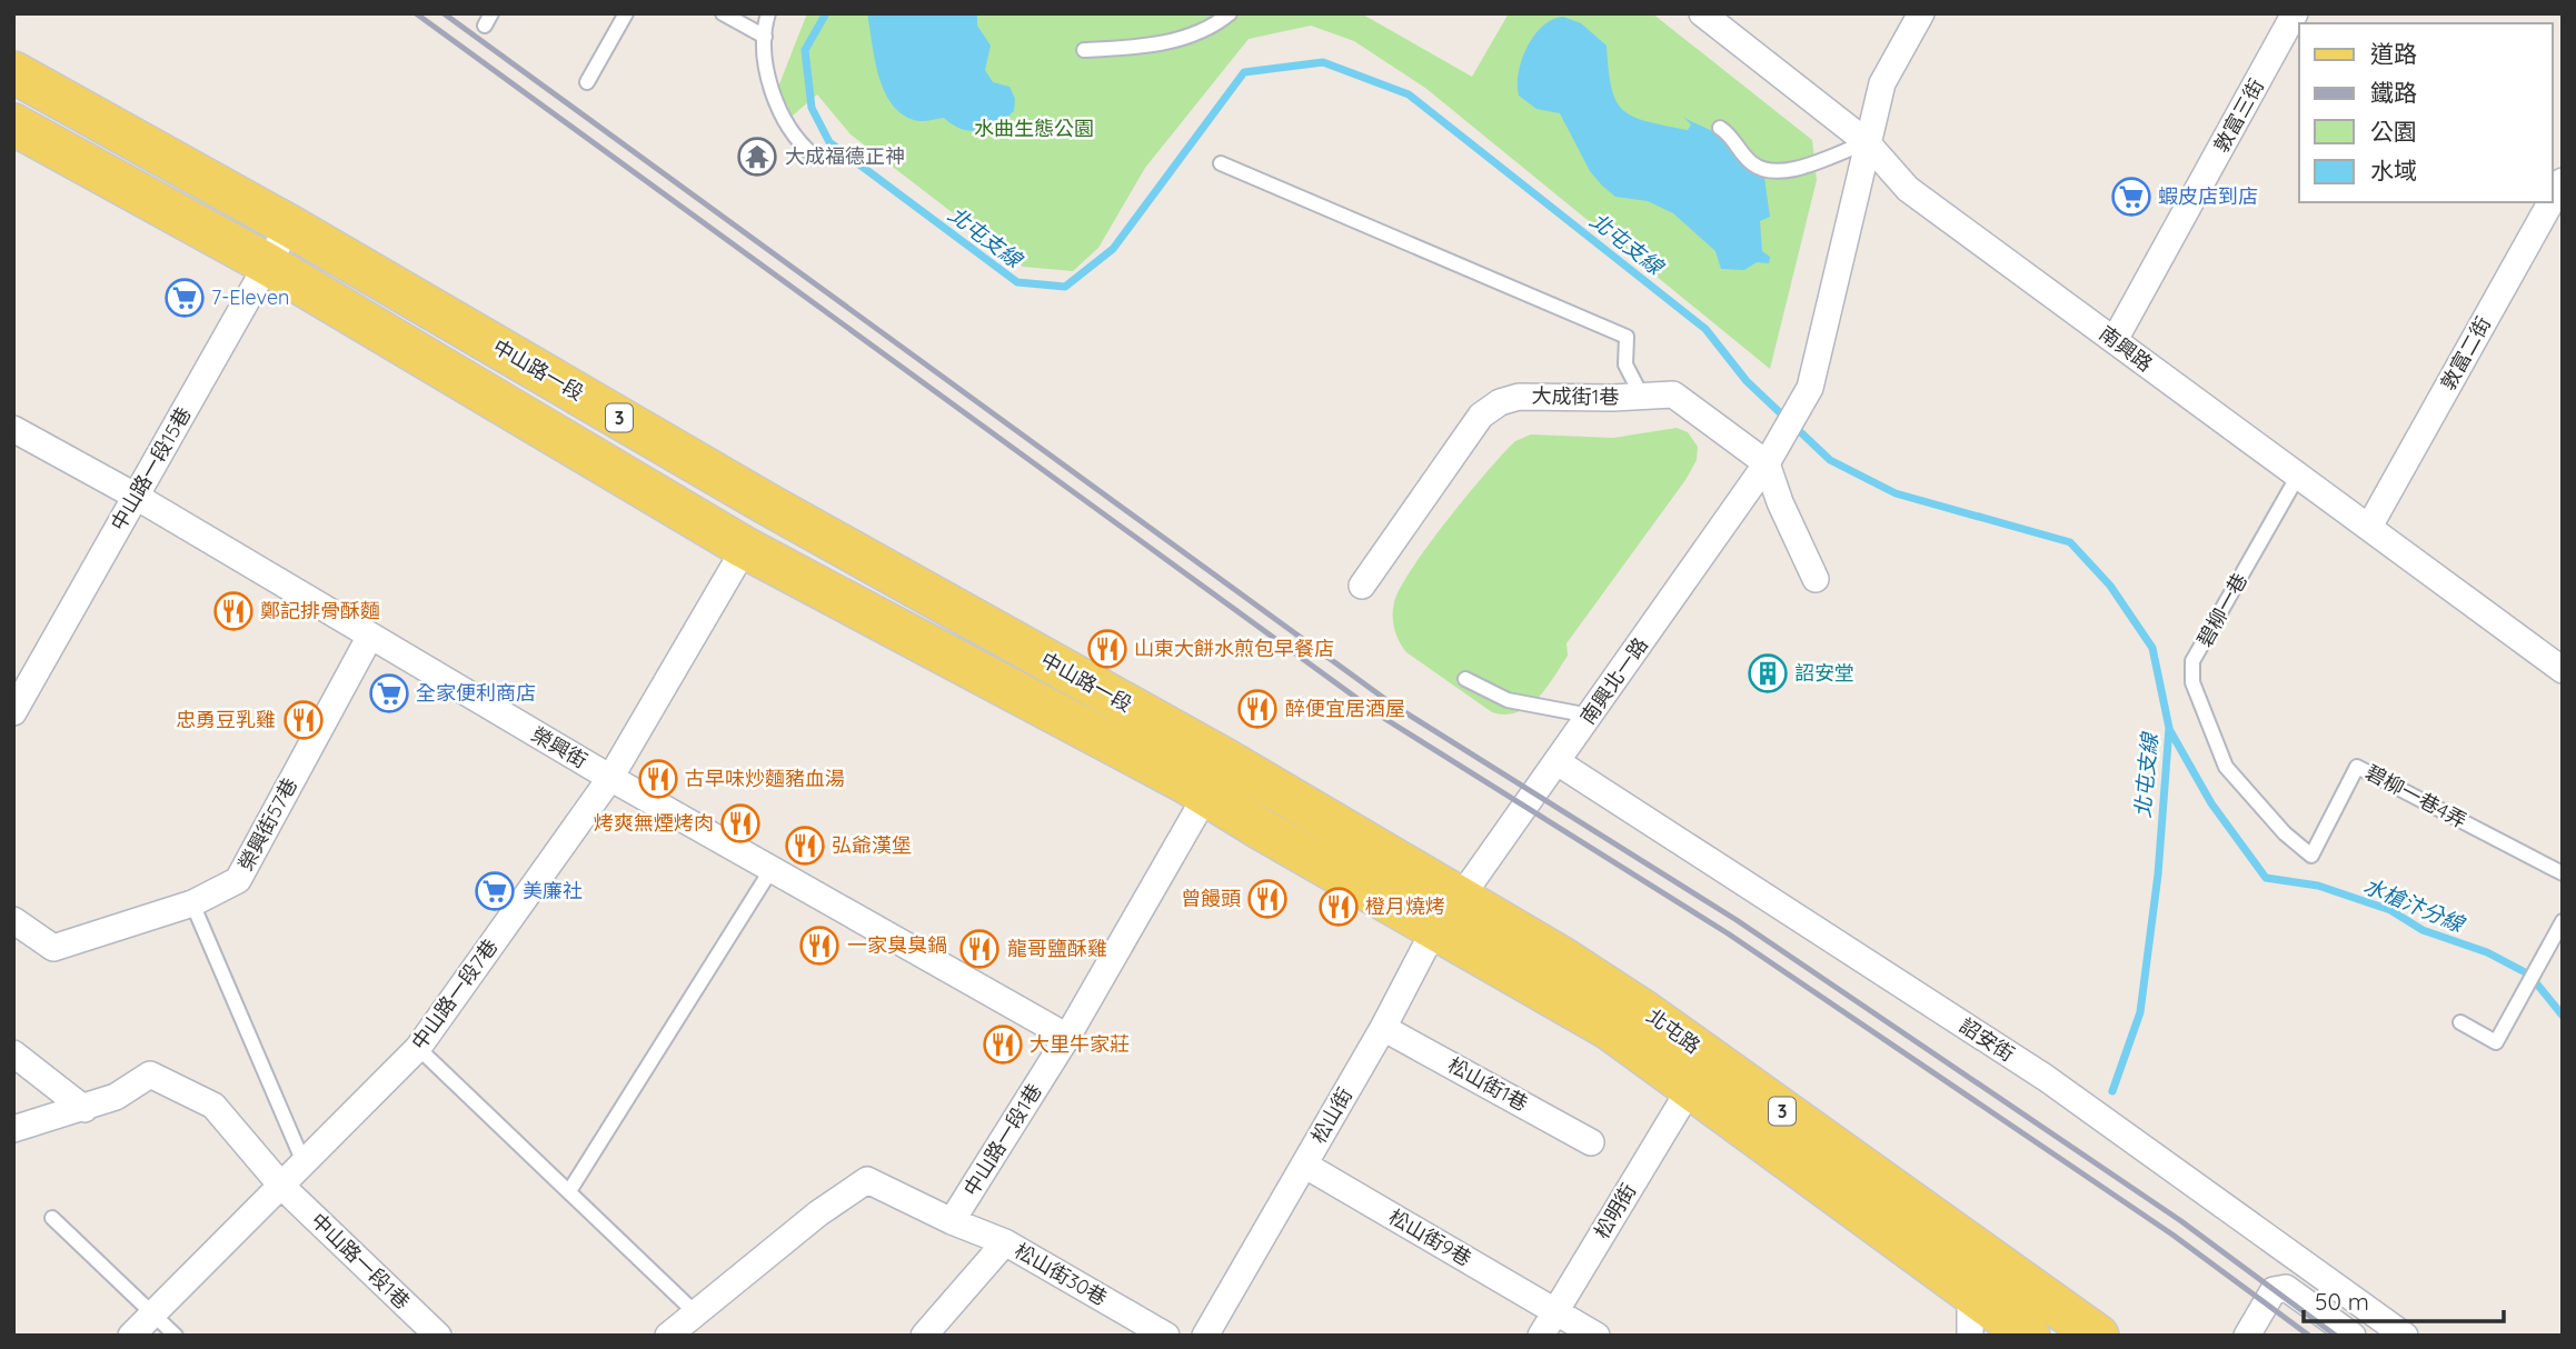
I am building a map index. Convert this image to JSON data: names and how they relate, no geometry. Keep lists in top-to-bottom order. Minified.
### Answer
{"streets":{"main road":["中山路一段","3","北屯路"],"street":["敦富三街","南興路","敦富二街","大成街1巷","中山路一段15巷","南興北一路","榮興街","榮興街57巷","中山路一段7巷","詔安街","松山街1巷","松山街","中山路一段1巷","松明街","松山街9巷","松山街30巷"],"lane":["碧柳一巷","碧柳一巷4弄"]},"crossings":[["敦富三街","南興路"],["南興路","敦富二街"],["南興路","碧柳一巷"],["南興路","南興北一路"],["中山路一段","中山路一段15巷"],["中山路一段","中山路一段7巷"],["中山路一段","北屯路"],["中山路一段","中山路一段1巷"],["大成街1巷","南興北一路"],["中山路一段15巷","榮興街"],["碧柳一巷","碧柳一巷4弄"],["南興北一路","北屯路"],["南興北一路","詔安街"],["南興北一路","松山街"],["榮興街","榮興街57巷"],["榮興街","中山路一段7巷"],["榮興街","中山路一段1巷"],["中山路一段7巷","中山路一段1巷"],["北屯路","松山街"],["北屯路","中山路一段1巷"],["北屯路","松明街"],["松山街1巷","松山街"],["松山街","松山街9巷"],["中山路一段1巷","松山街30巷"],["松明街","松山街9巷"]],"water":["北屯支線","水槍汴分線"],"parks":["水曲生態公園"],"places":{"temple":["大成福德正神"],"supermarket":["蝦皮店到店","7-Eleven","全家便利商店","美廉社"],"restaurant":["鄭記排骨酥麵","山東大餅水煎包早餐店","醉便宜居酒屋","忠勇豆乳雞","古早味炒麵豬血湯","烤爽無煙烤肉","弘爺漢堡","曾饅頭","橙月燒烤","一家臭臭鍋","龍哥鹽酥雞","大里牛家莊"],"building":["詔安堂"]},"legend":["道路","鐵路","公園","水域"],"scale_bar":"50 m"}
